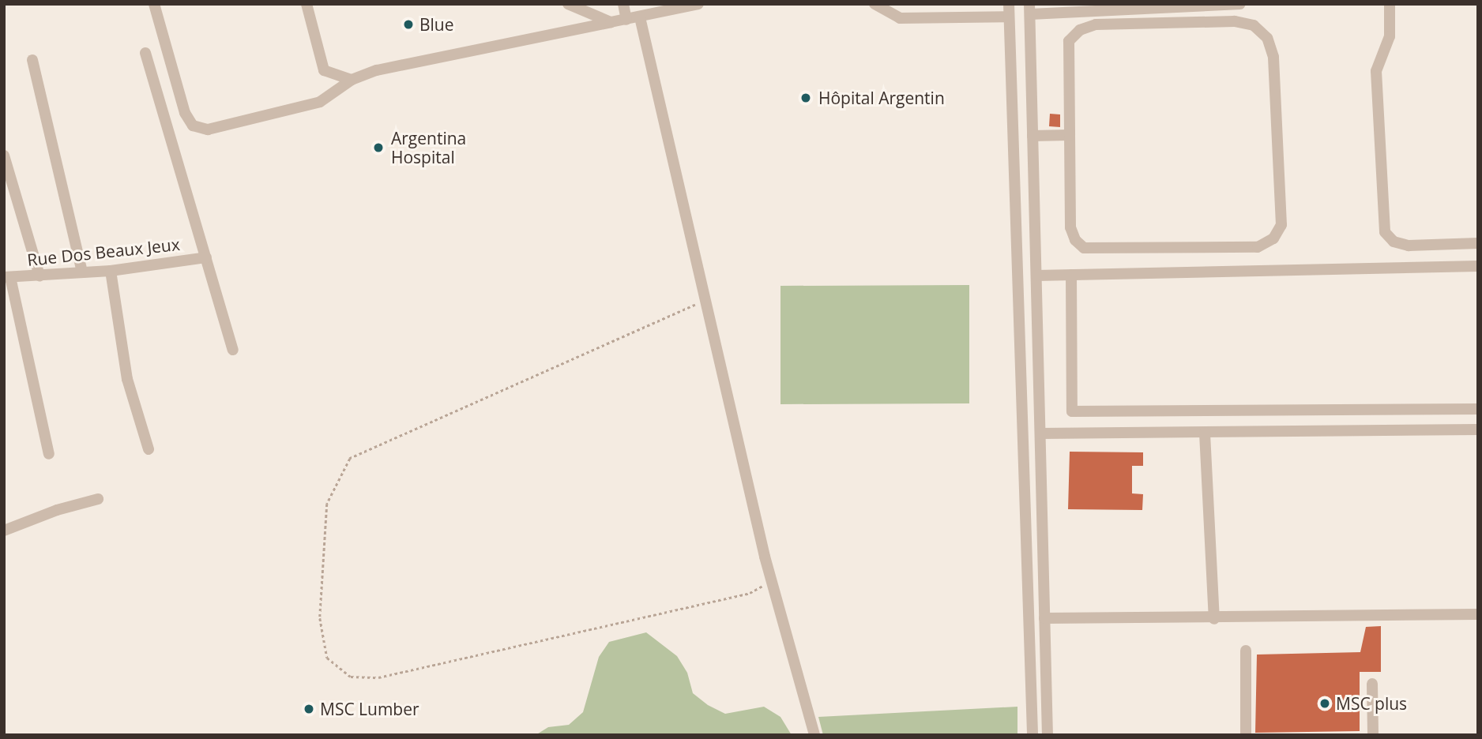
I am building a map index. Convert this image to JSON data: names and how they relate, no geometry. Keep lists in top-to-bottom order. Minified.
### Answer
{"streets":{"street":["Rue Dos Beaux Jeux"]},"places":["Blue","Hôpital Argentin","Argentina Hospital","MSC plus","MSC Lumber"]}
